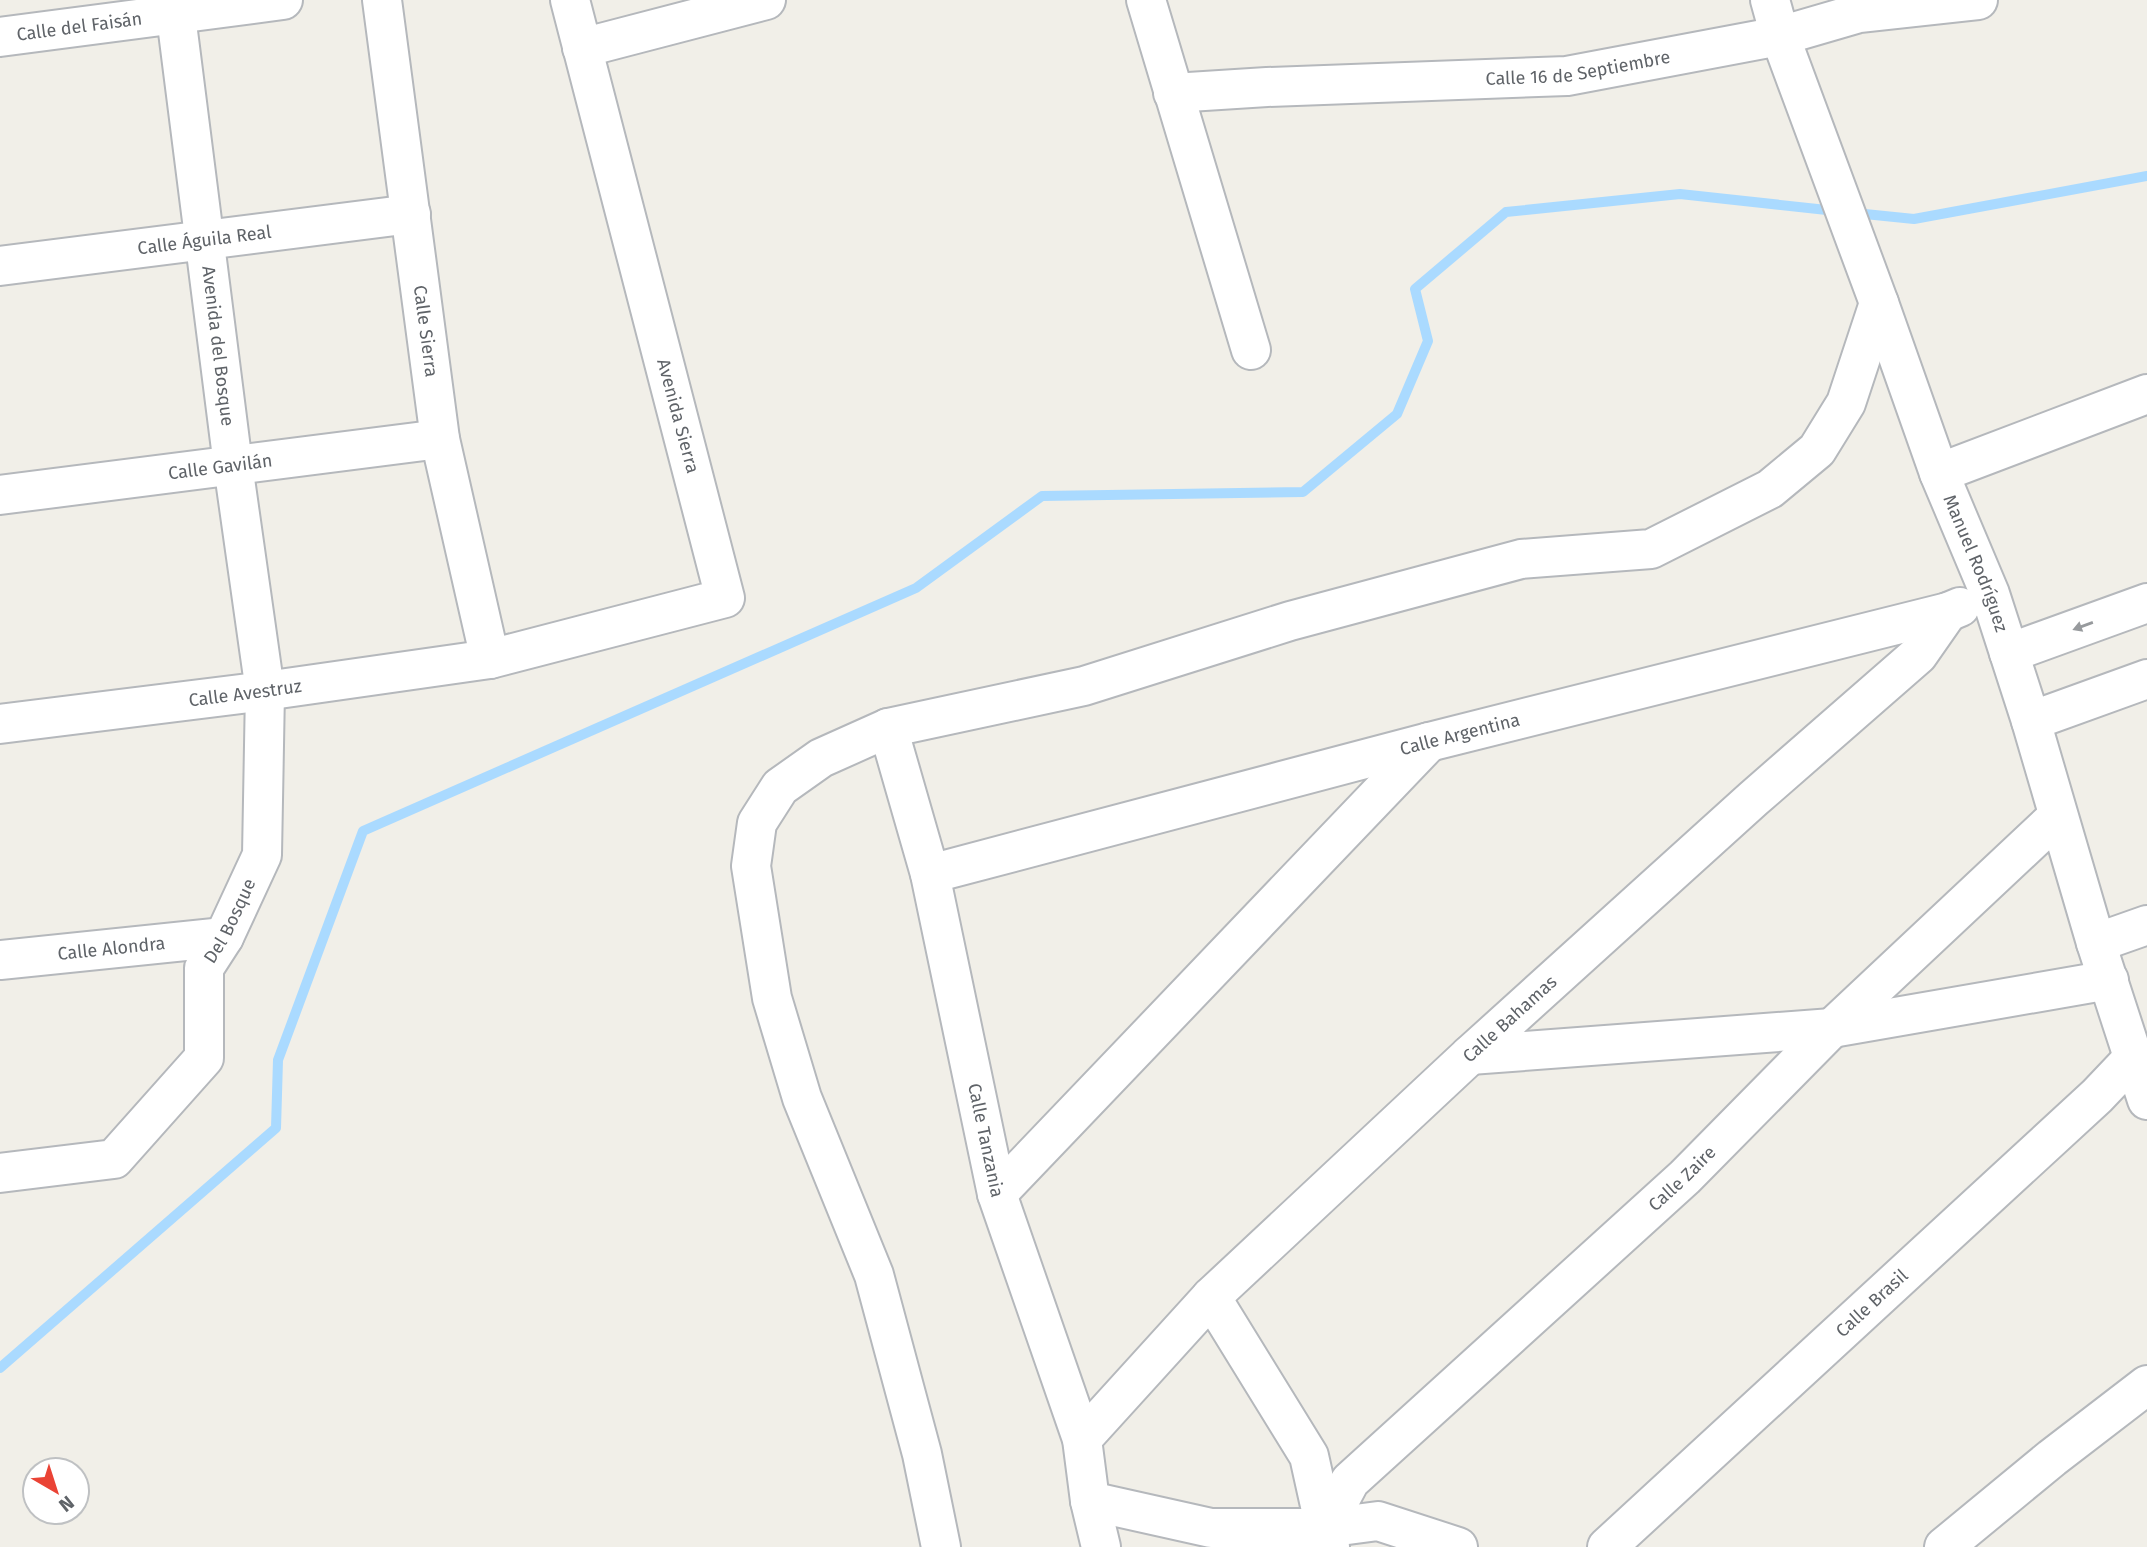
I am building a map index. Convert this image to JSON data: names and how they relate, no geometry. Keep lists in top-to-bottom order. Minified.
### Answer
{"streets":{"street":["Calle del Faisán","Calle 16 de Septiembre","Calle Águila Real","Calle Sierra","Avenida del Bosque","Avenida Sierra","Calle Gavilán","Manuel Rodríguez","Calle Avestruz","Calle Argentina","Del Bosque","Calle Alondra","Calle Bahamas","Calle Tanzania","Calle Zaire","Calle Brasil"]},"crossings":[["Calle del Faisán","Avenida del Bosque"],["Calle 16 de Septiembre","Manuel Rodríguez"],["Calle Águila Real","Calle Sierra"],["Calle Águila Real","Avenida del Bosque"],["Calle Sierra","Avenida Sierra"],["Calle Sierra","Calle Gavilán"],["Calle Sierra","Calle Avestruz"],["Avenida del Bosque","Calle Gavilán"],["Avenida del Bosque","Calle Avestruz"],["Avenida del Bosque","Del Bosque"],["Avenida Sierra","Calle Avestruz"],["Manuel Rodríguez","Calle Argentina"],["Manuel Rodríguez","Calle Zaire"],["Manuel Rodríguez","Calle Brasil"],["Calle Avestruz","Del Bosque"],["Calle Argentina","Calle Bahamas"],["Calle Argentina","Calle Tanzania"],["Del Bosque","Calle Alondra"],["Calle Bahamas","Calle Tanzania"]],"north":"bottom right"}
